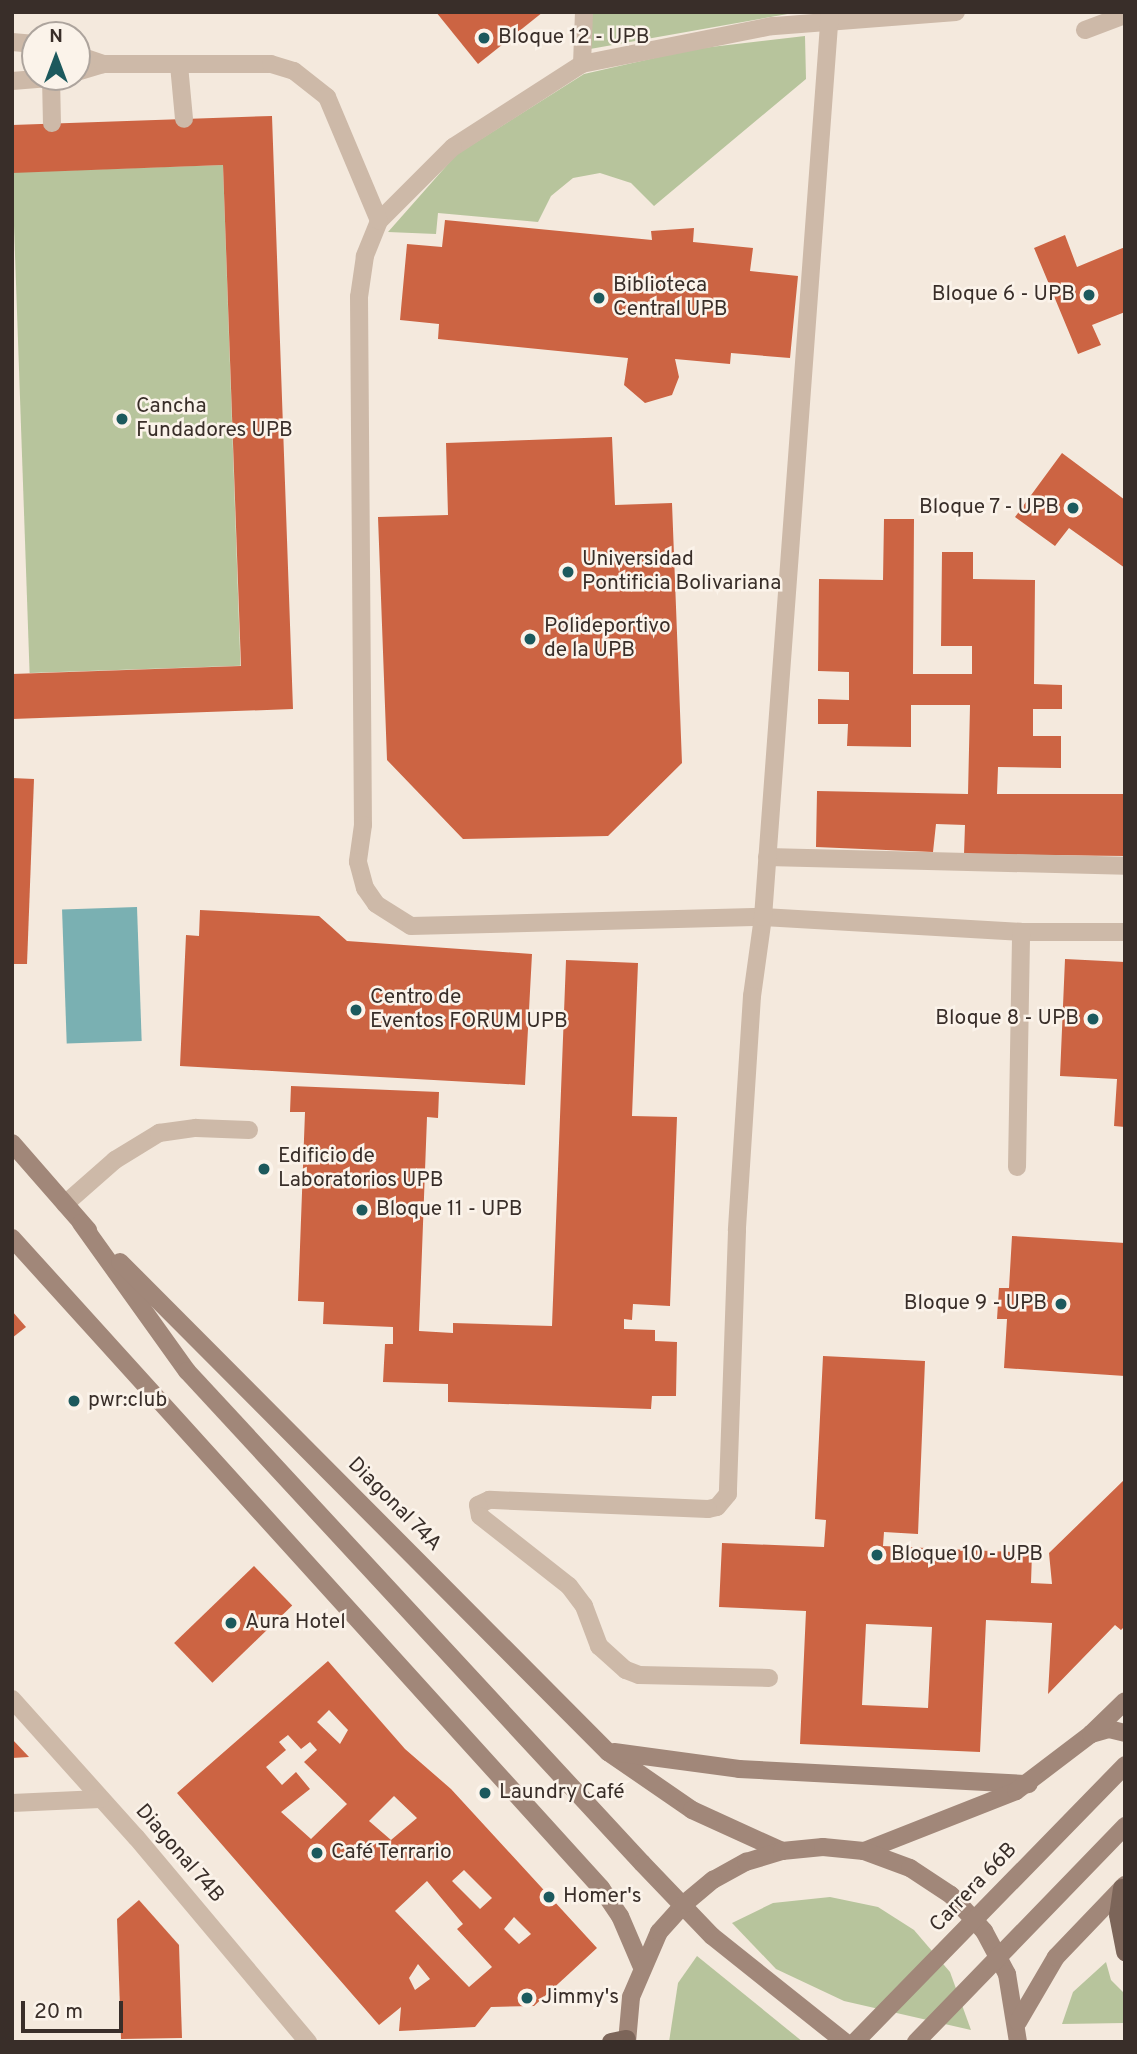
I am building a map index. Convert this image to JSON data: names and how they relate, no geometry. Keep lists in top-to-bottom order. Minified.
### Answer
{"streets":{"main road":["Diagonal 74A","Carrera 66B"],"street":["Diagonal 74B"]},"places":["Bloque 12 - UPB","Bloque 6 - UPB","Biblioteca Central UPB","Cancha Fundadores UPB","Bloque 7 - UPB","Universidad Pontificia Bolivariana","Polideportivo de la UPB","Centro de Eventos FORUM UPB","Bloque 8 - UPB","Edificio de Laboratorios UPB","Bloque 11 - UPB","Bloque 9 - UPB","pwr:club","Bloque 10 - UPB","Aura Hotel","Laundry Café","Café Terrario","Homer's","Jimmy's"],"scale_bar":"20 m","north":"top"}
